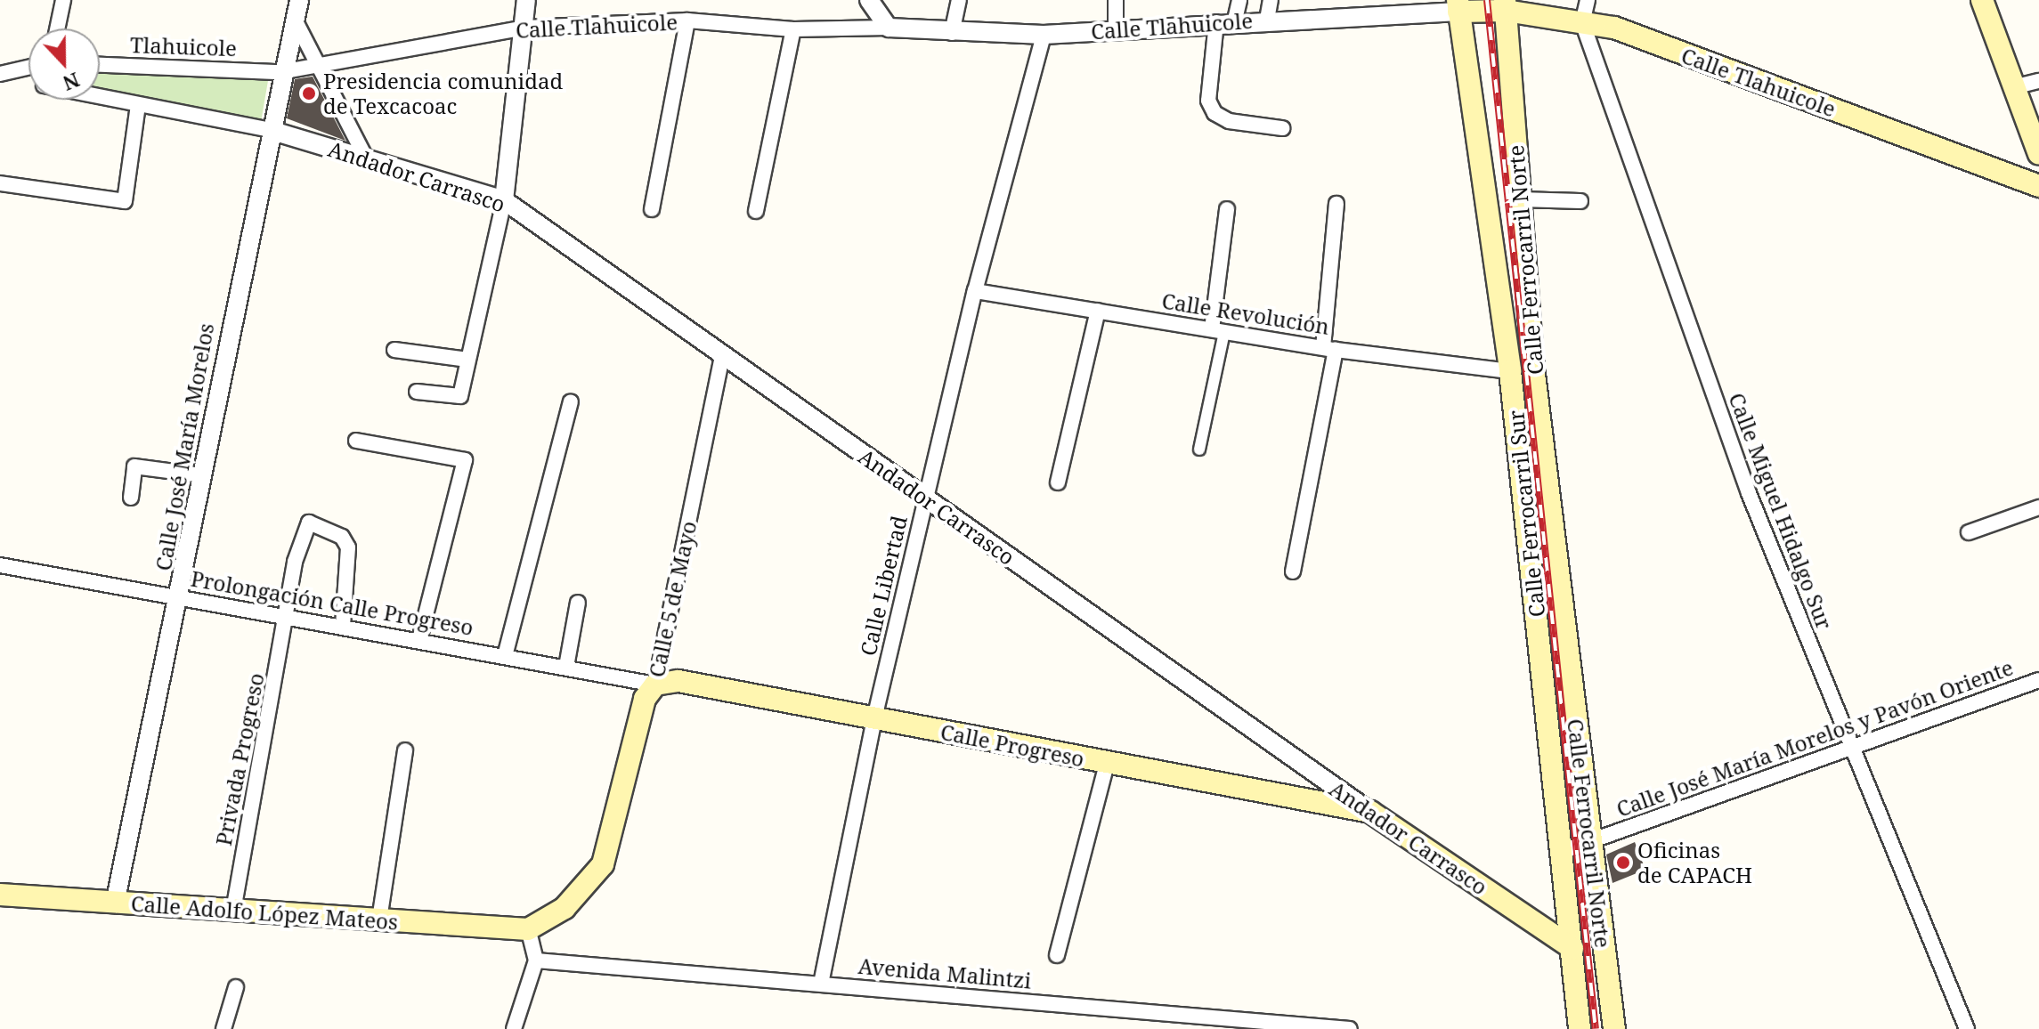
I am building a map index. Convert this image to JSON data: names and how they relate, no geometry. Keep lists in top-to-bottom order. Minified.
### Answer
{"streets":{"main road":["Calle Tlahuicole","Andador Carrasco","Calle Ferrocarril Norte","Calle Ferrocarril Sur","Calle 5 de Mayo","Calle Progreso","Calle Adolfo López Mateos"],"street":["Tlahuicole","Calle Revolución","Calle José María Morelos","Calle Miguel Hidalgo Sur","Calle Libertad","Prolongación Calle Progreso","Calle José María Morelos y Pavón Oriente","Privada Progreso","Avenida Malintzi"]},"crossings":[["Calle Tlahuicole","Tlahuicole"],["Calle Tlahuicole","Calle Ferrocarril Norte"],["Calle Tlahuicole","Calle José María Morelos"],["Calle Tlahuicole","Calle Miguel Hidalgo Sur"],["Calle Tlahuicole","Calle Ferrocarril Sur"],["Calle Tlahuicole","Calle Libertad"],["Tlahuicole","Calle José María Morelos"],["Andador Carrasco","Calle José María Morelos"],["Andador Carrasco","Calle Ferrocarril Sur"],["Andador Carrasco","Calle Libertad"],["Andador Carrasco","Calle 5 de Mayo"],["Andador Carrasco","Calle Progreso"],["Calle Ferrocarril Norte","Calle José María Morelos y Pavón Oriente"],["Calle Revolución","Calle Ferrocarril Sur"],["Calle Revolución","Calle Libertad"],["Calle José María Morelos","Prolongación Calle Progreso"],["Calle José María Morelos","Calle Adolfo López Mateos"],["Calle Miguel Hidalgo Sur","Calle José María Morelos y Pavón Oriente"],["Calle Ferrocarril Sur","Calle José María Morelos y Pavón Oriente"],["Calle Libertad","Calle Progreso"],["Calle Libertad","Avenida Malintzi"],["Calle 5 de Mayo","Prolongación Calle Progreso"],["Calle 5 de Mayo","Calle Progreso"],["Calle 5 de Mayo","Calle Adolfo López Mateos"],["Prolongación Calle Progreso","Calle Progreso"],["Prolongación Calle Progreso","Privada Progreso"],["Privada Progreso","Calle Adolfo López Mateos"]],"places":["Presidencia comunidad de Texcacoac","Oficinas de CAPACH"],"north":"bottom"}
